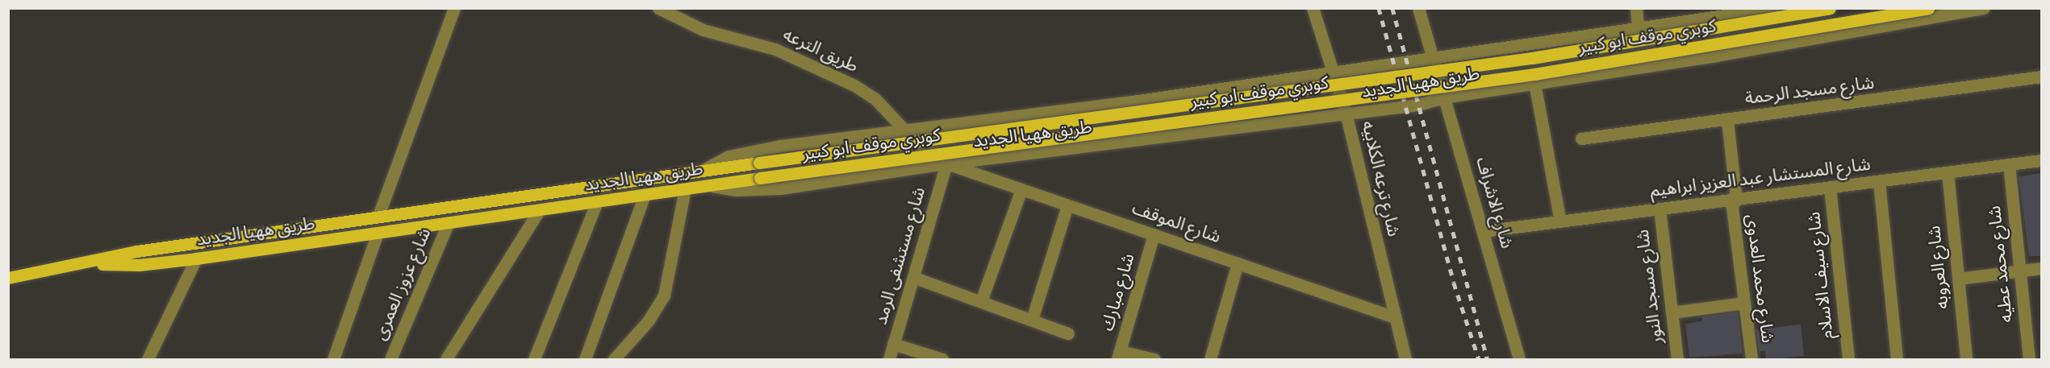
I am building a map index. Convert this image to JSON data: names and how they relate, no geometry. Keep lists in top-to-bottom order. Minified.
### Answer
{"streets":{"main road":["كوبري موقف ابو كبير","طريق ههيا الجديد"],"street":["طريق الترعه","شارع مسجد الرحمة","شارع المستشار عبد العزيز ابراهيم","شارع ترعه الكلابيه","شارع الاشراف","شارع الموقف","شارع مستشفى الرمد","شارع محمد عطيه","شارع العروبه","شارع سيف الاسلام","شارع محمد العدوى","شارع عزوز العمرى","شارع مسجد النور","شارع مبارك"]},"crossings":[["كوبري موقف ابو كبير","طريق ههيا الجديد"],["طريق الترعه","طريق ههيا الجديد"],["طريق الترعه","شارع الموقف"],["طريق الترعه","شارع مستشفى الرمد"],["طريق ههيا الجديد","شارع ترعه الكلابيه"],["طريق ههيا الجديد","شارع الاشراف"],["طريق ههيا الجديد","شارع الموقف"],["طريق ههيا الجديد","شارع مستشفى الرمد"],["طريق ههيا الجديد","شارع عزوز العمرى"],["شارع مسجد الرحمة","شارع محمد العدوى"],["شارع المستشار عبد العزيز ابراهيم","شارع الاشراف"],["شارع المستشار عبد العزيز ابراهيم","شارع محمد عطيه"],["شارع المستشار عبد العزيز ابراهيم","شارع العروبه"],["شارع المستشار عبد العزيز ابراهيم","شارع سيف الاسلام"],["شارع المستشار عبد العزيز ابراهيم","شارع محمد العدوى"],["شارع المستشار عبد العزيز ابراهيم","شارع مسجد النور"],["شارع ترعه الكلابيه","شارع الموقف"],["شارع الموقف","شارع مستشفى الرمد"],["شارع الموقف","شارع مبارك"]]}
